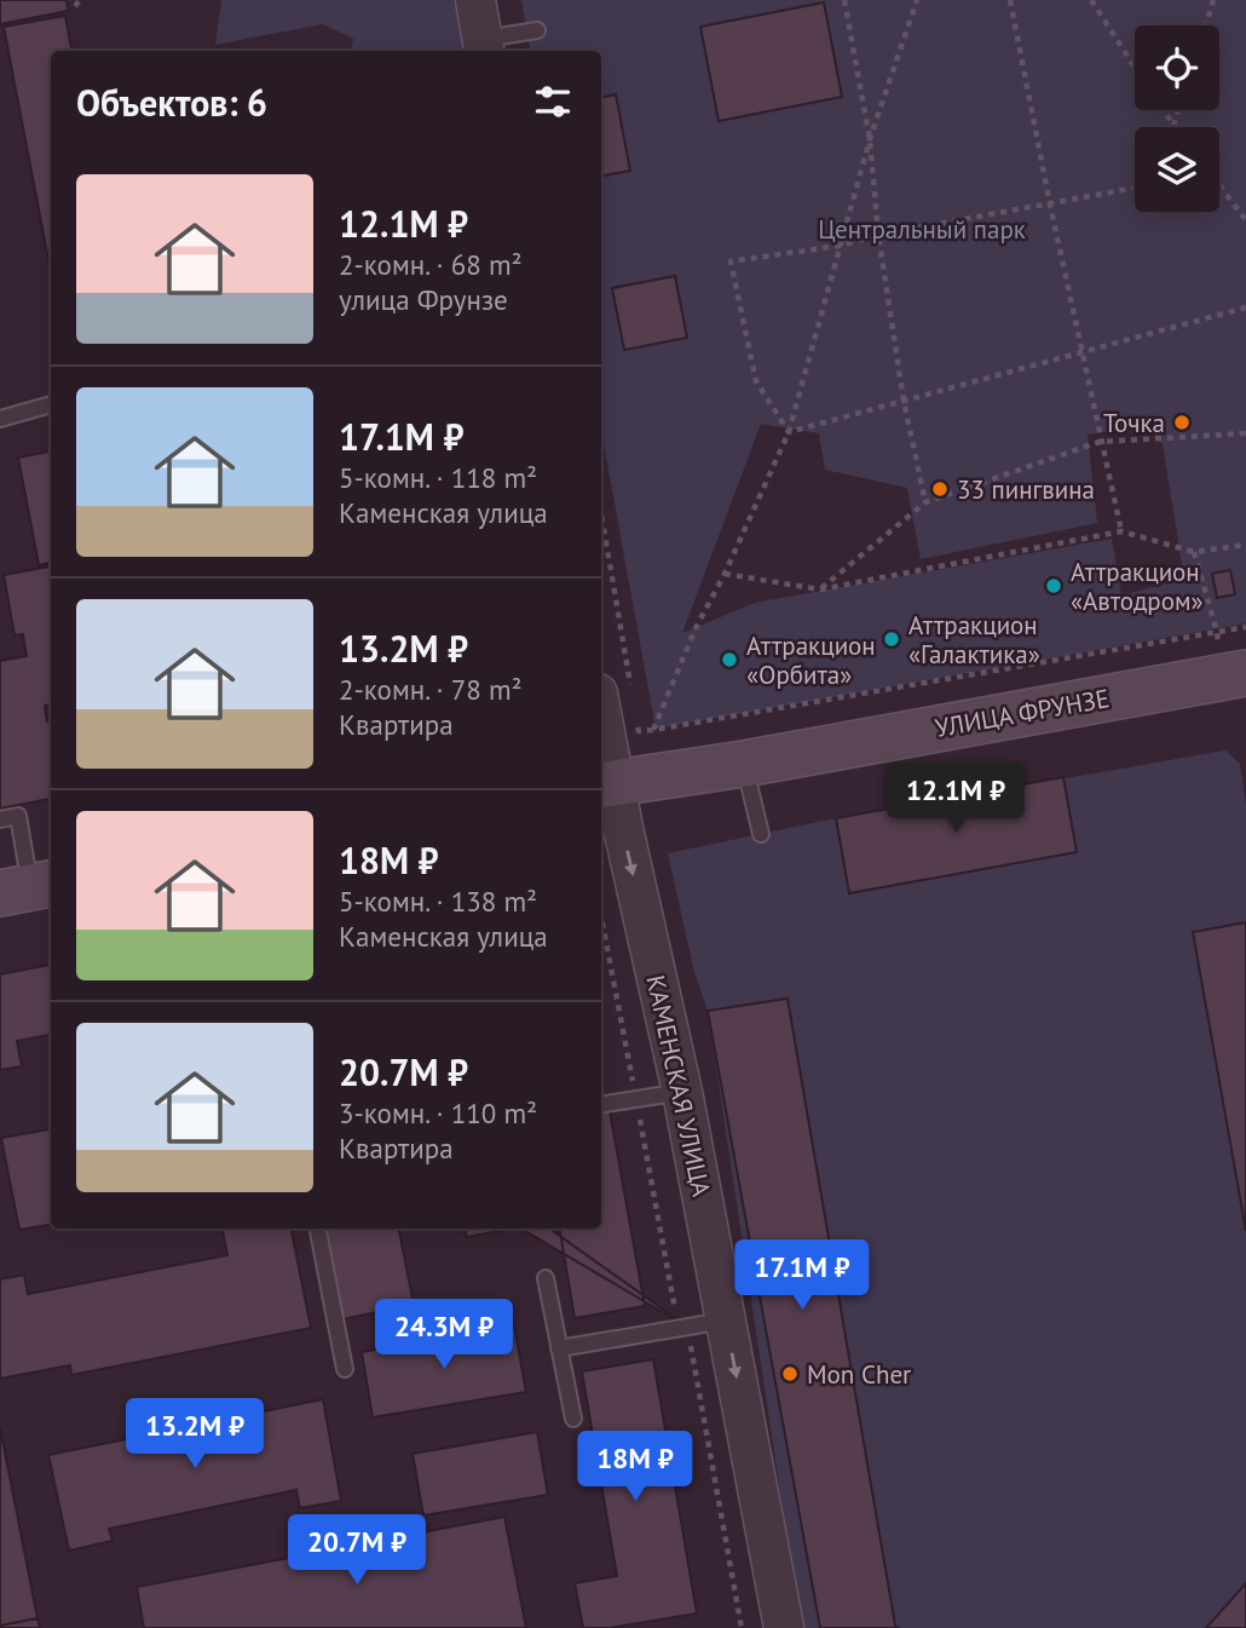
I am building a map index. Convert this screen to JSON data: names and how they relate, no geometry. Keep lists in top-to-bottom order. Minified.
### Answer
{"streets":{"main road":["УЛИЦА ФРУНЗЕ"],"street":["КАМЕНСКАЯ УЛИЦА"]},"crossings":[["УЛИЦА ФРУНЗЕ","КАМЕНСКАЯ УЛИЦА"]],"one_way":["КАМЕНСКАЯ УЛИЦА"],"parks":["Центральный парк"],"places":["Точка","33 пингвина","Аттракцион «Автодром»","Аттракцион «Галактика»","Аттракцион «Орбита»","Mon Cher"],"page":{"heading":"Объектов: 6","list":[{"name":"12.1M ₽","note":"2-комн. · 68 m² · улица Фрунзе"},{"name":"17.1M ₽","note":"5-комн. · 118 m² · Каменская улица"},{"name":"13.2M ₽","note":"2-комн. · 78 m² · Квартира"},{"name":"18M ₽","note":"5-комн. · 138 m² · Каменская улица"},{"name":"20.7M ₽","note":"3-комн. · 110 m² · Квартира"}],"price":["12.1M ₽","17.1M ₽","24.3M ₽","13.2M ₽","18M ₽","20.7M ₽"]}}
